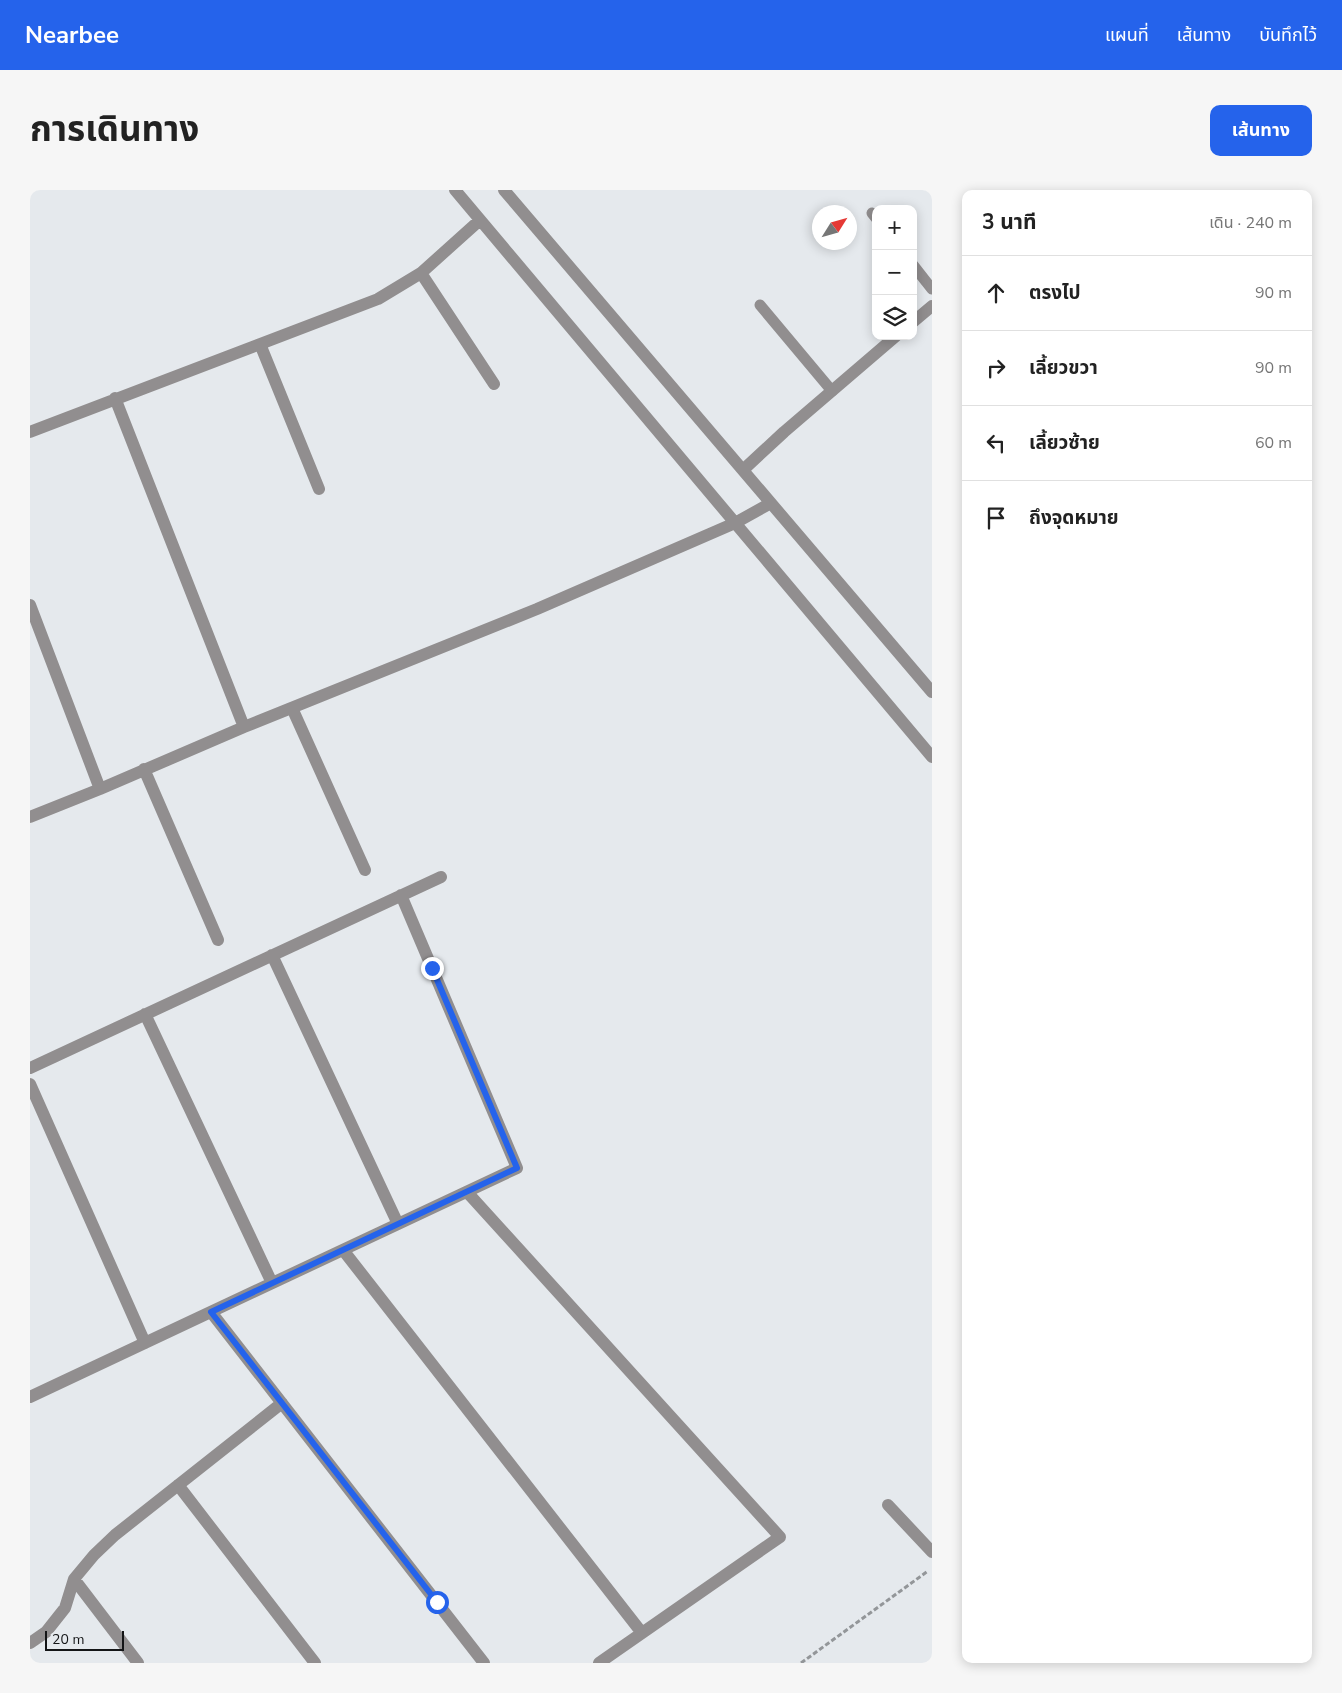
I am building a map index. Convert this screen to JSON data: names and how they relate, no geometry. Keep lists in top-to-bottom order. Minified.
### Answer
{"scale_bar":"20 m","north":"top right","page":{"header":"Nearbee","nav":["แผนที่","เส้นทาง","บันทึกไว้"],"title":"การเดินทาง","buttons":"เส้นทาง","heading":["3 นาที","เดิน · 240 m"],"map_buttons":["+","−"],"list":[["ตรงไป","90 m"],["เลี้ยวขวา","90 m"],["เลี้ยวซ้าย","60 m"],"ถึงจุดหมาย"],"scale":"20 m"}}
